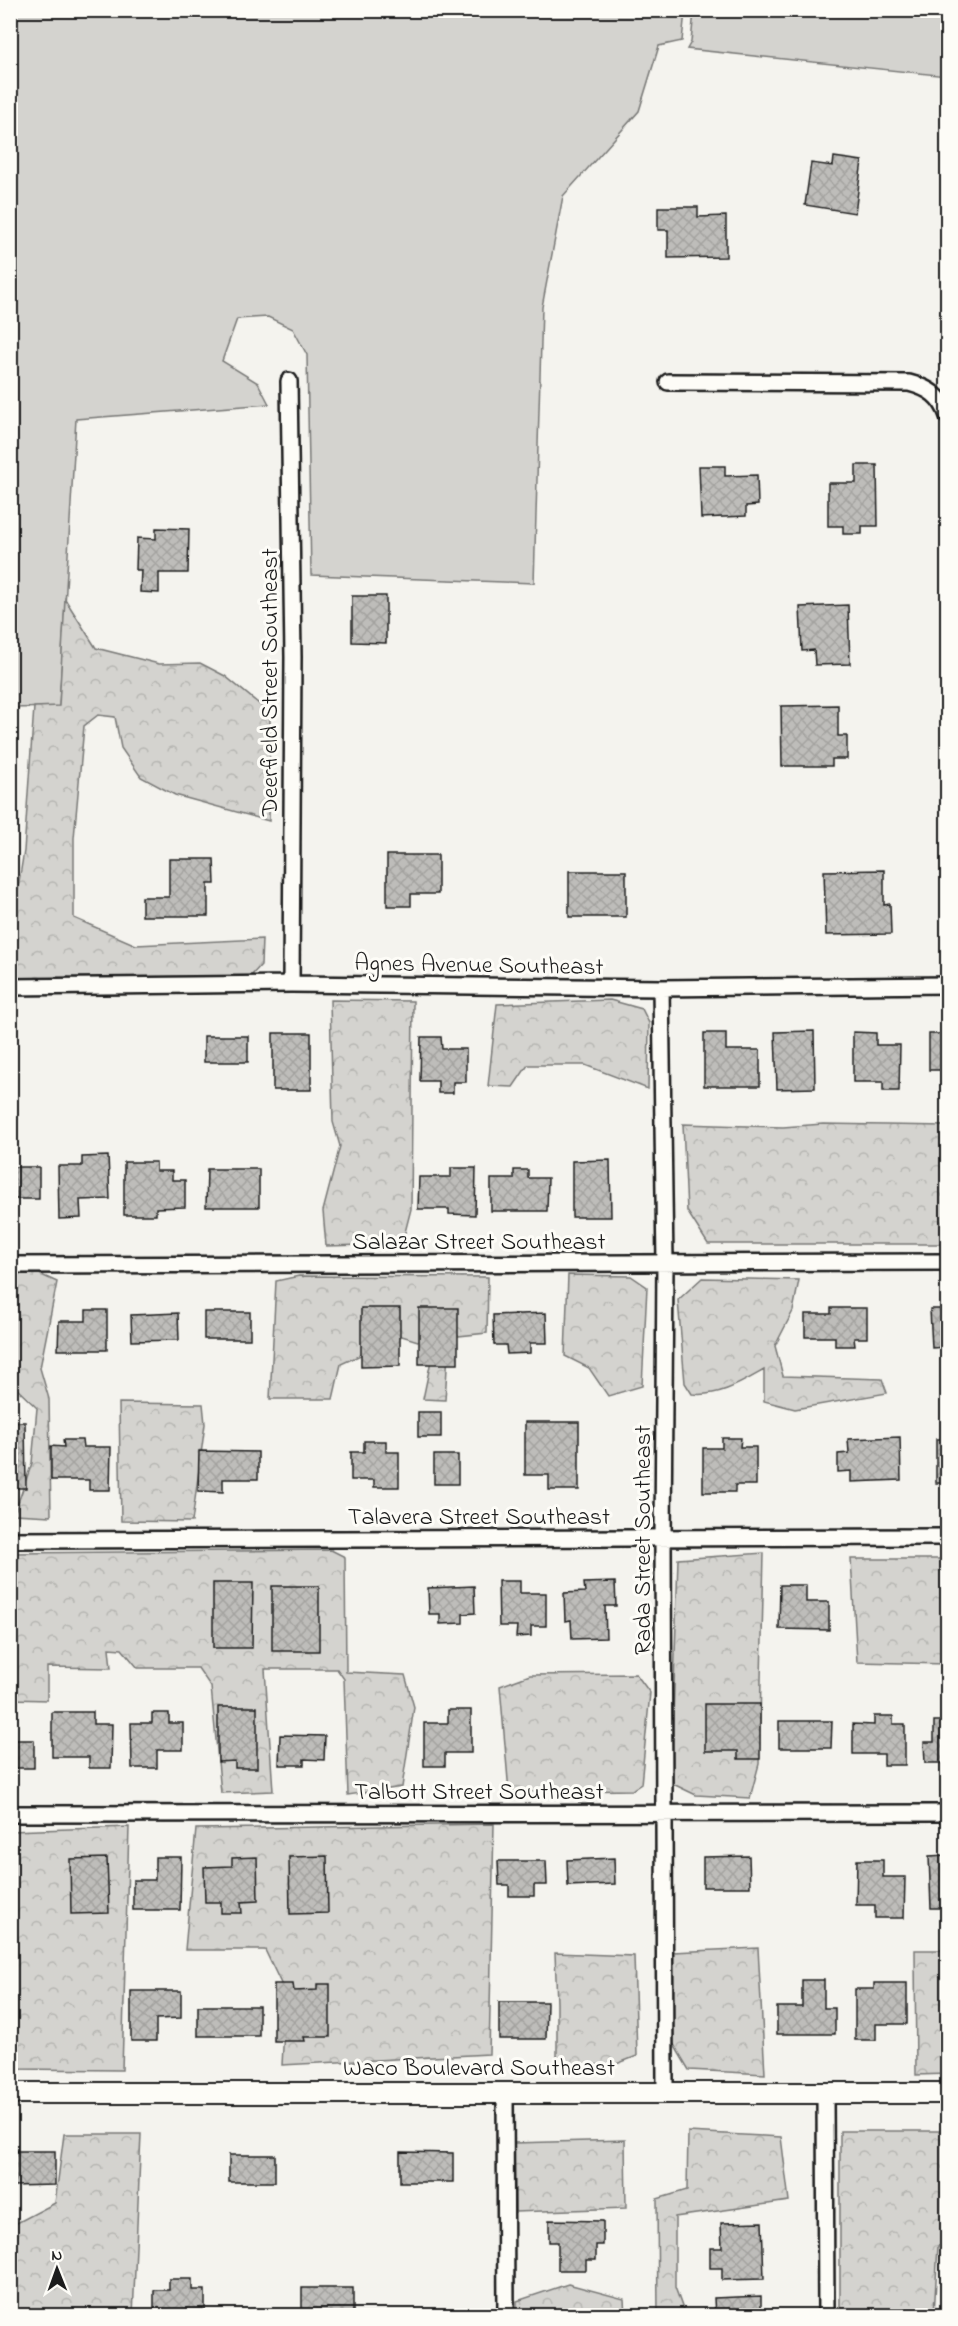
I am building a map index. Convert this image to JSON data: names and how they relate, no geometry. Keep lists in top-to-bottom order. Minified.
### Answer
{"streets":{"street":["Deerfield Street Southeast","Agnes Avenue Southeast","Salazar Street Southeast","Talavera Street Southeast","Rada Street Southeast","Talbott Street Southeast","Waco Boulevard Southeast"]},"crossings":[["Deerfield Street Southeast","Agnes Avenue Southeast"],["Agnes Avenue Southeast","Rada Street Southeast"],["Salazar Street Southeast","Rada Street Southeast"],["Talavera Street Southeast","Rada Street Southeast"],["Rada Street Southeast","Talbott Street Southeast"],["Rada Street Southeast","Waco Boulevard Southeast"]],"north":"top"}
